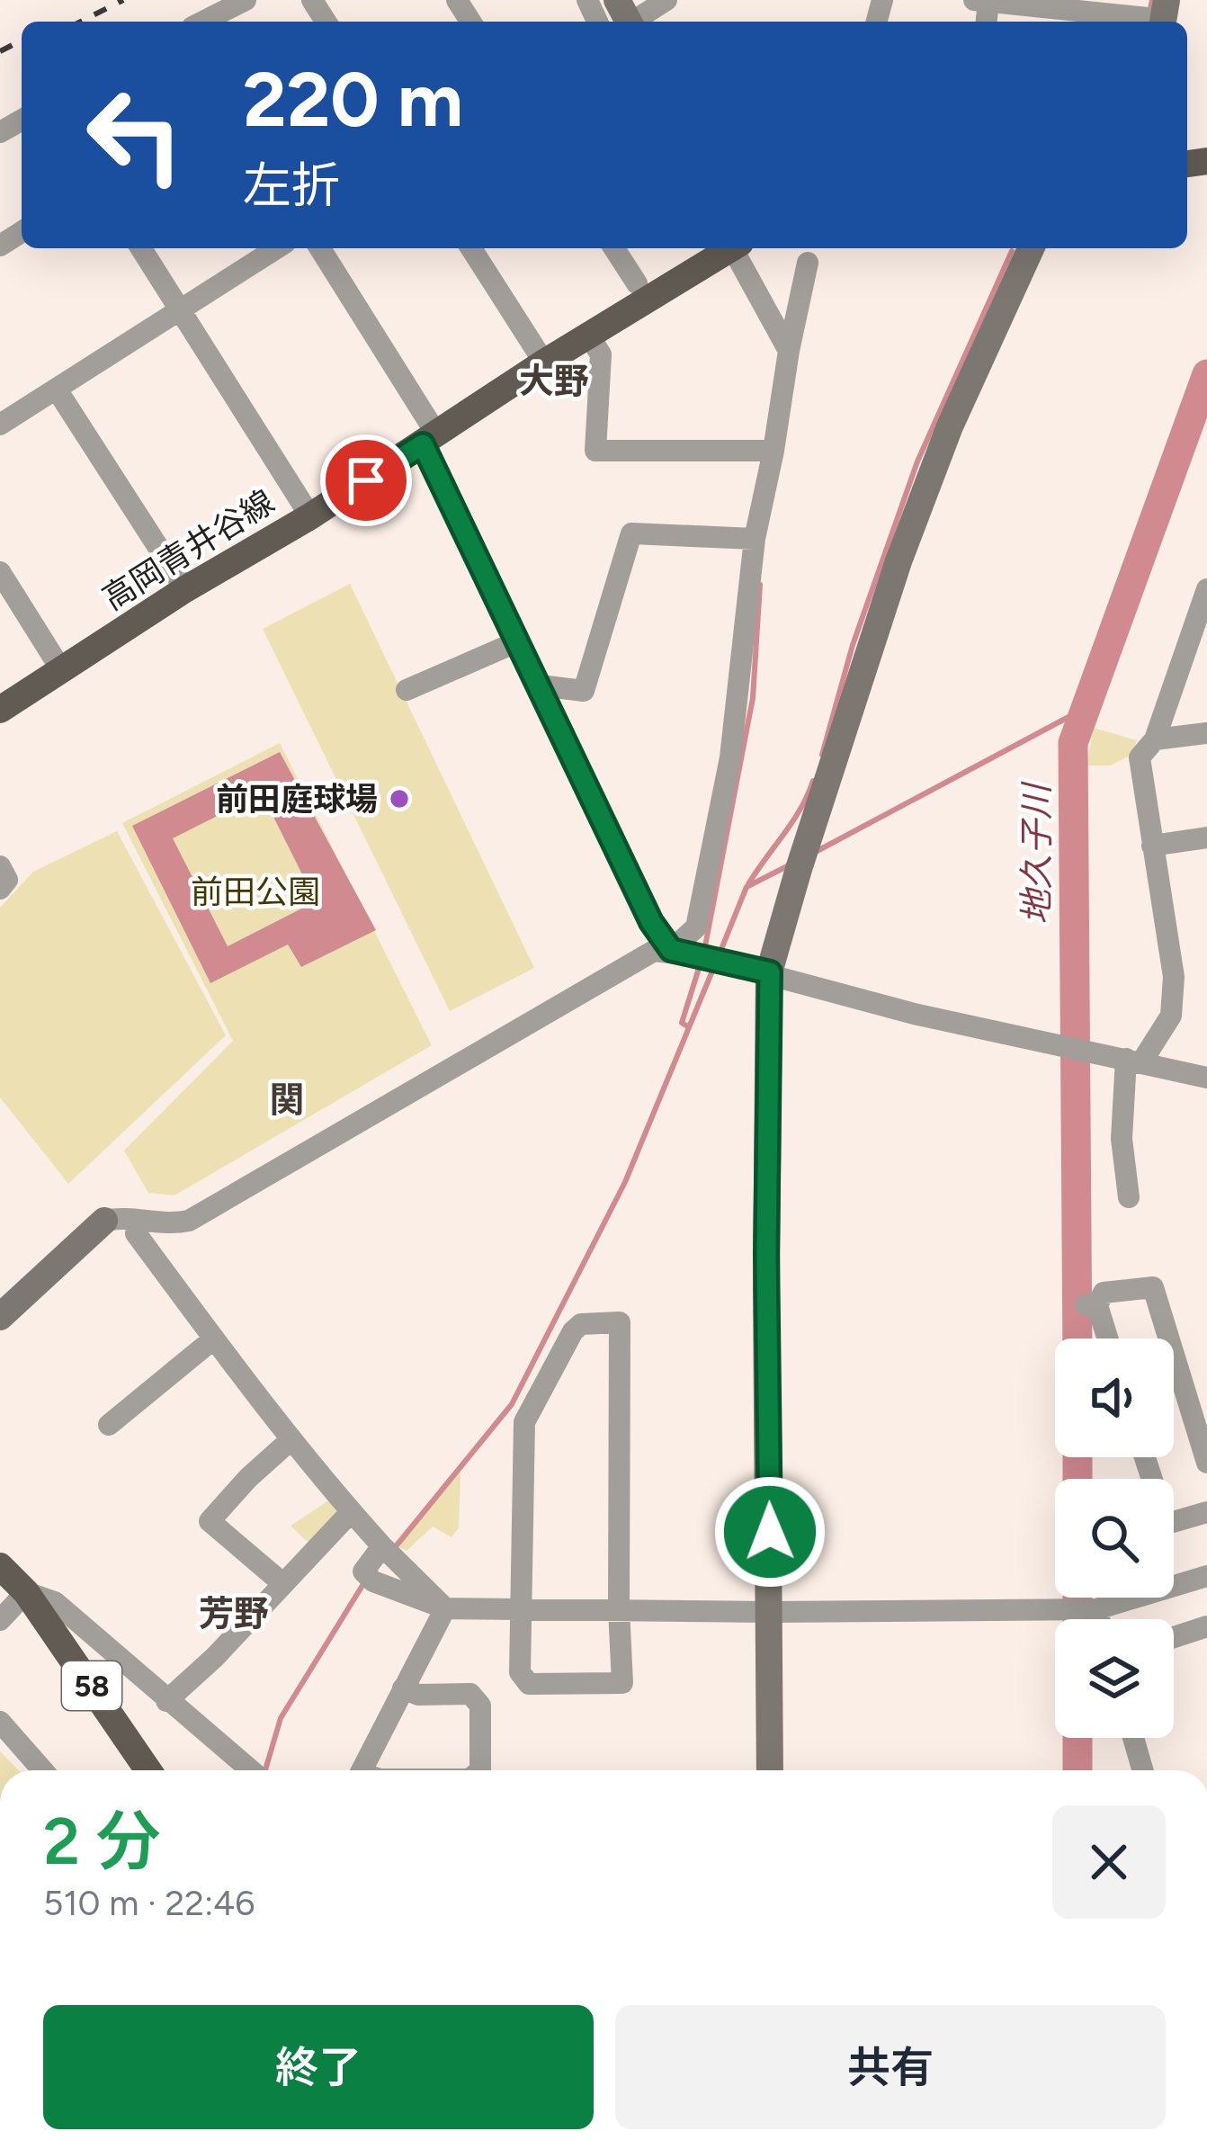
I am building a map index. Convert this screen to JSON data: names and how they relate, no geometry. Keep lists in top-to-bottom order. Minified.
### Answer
{"streets":{"main road":["高岡青井谷線","58"]},"districts":["大野","関","芳野"],"water":["地久子川"],"parks":["前田公園"],"places":["前田庭球場"],"page":{"turn":["220 m","左折"],"heading":["2 分","510 m · 22:46"],"buttons":["終了","共有"]}}
